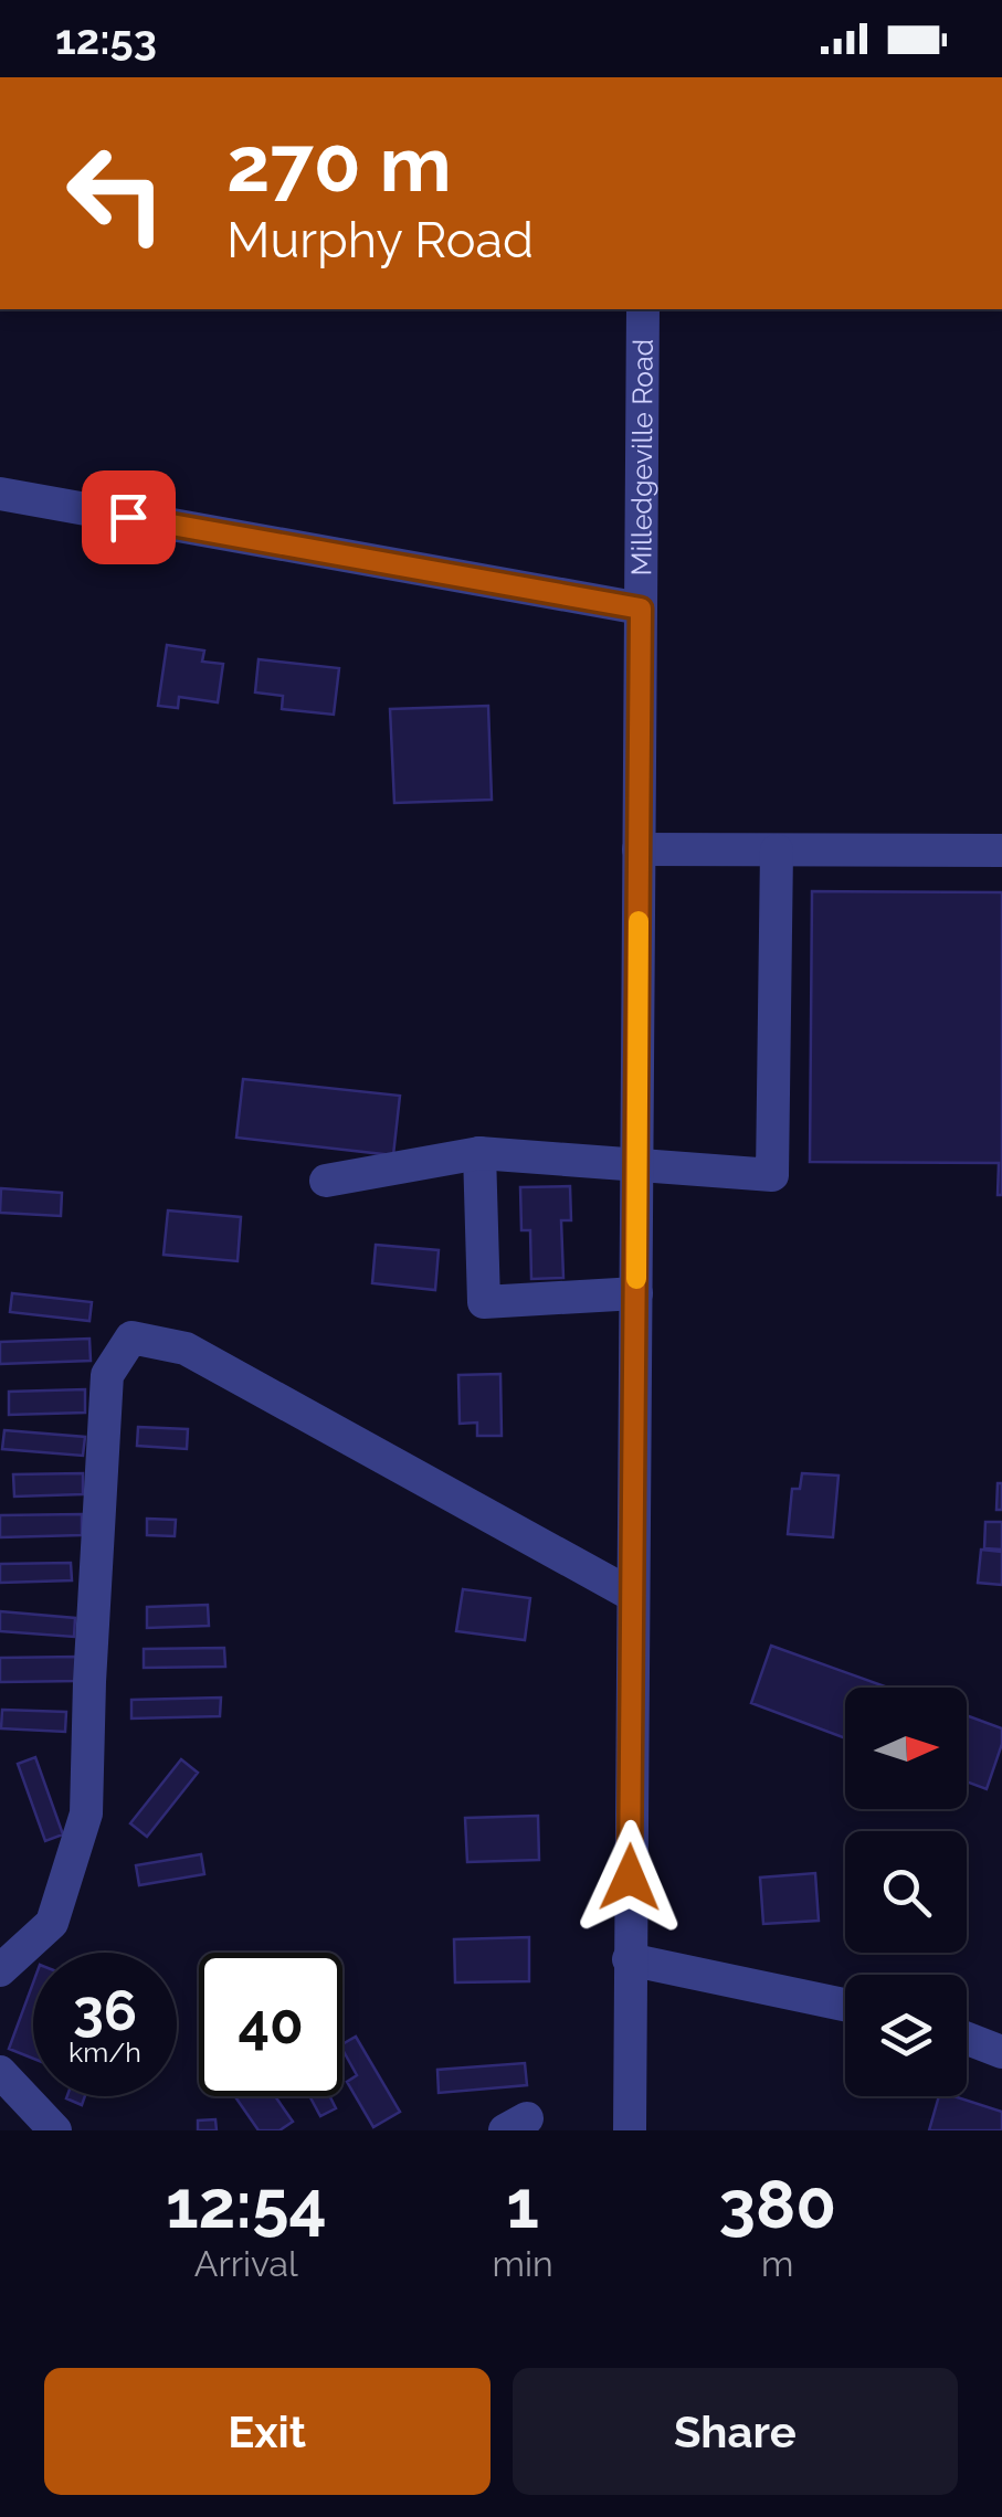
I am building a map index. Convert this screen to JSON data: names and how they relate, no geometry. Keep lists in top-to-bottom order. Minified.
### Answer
{"streets":{"street":["Milledgeville Road"]},"north":"right","page":{"status":"12:53","turn":["270 m","Murphy Road"],"speed":"36 km/h","limit":"40","eta":["12:54","Arrival","1","min","380","m"],"buttons":["Exit","Share"]}}
